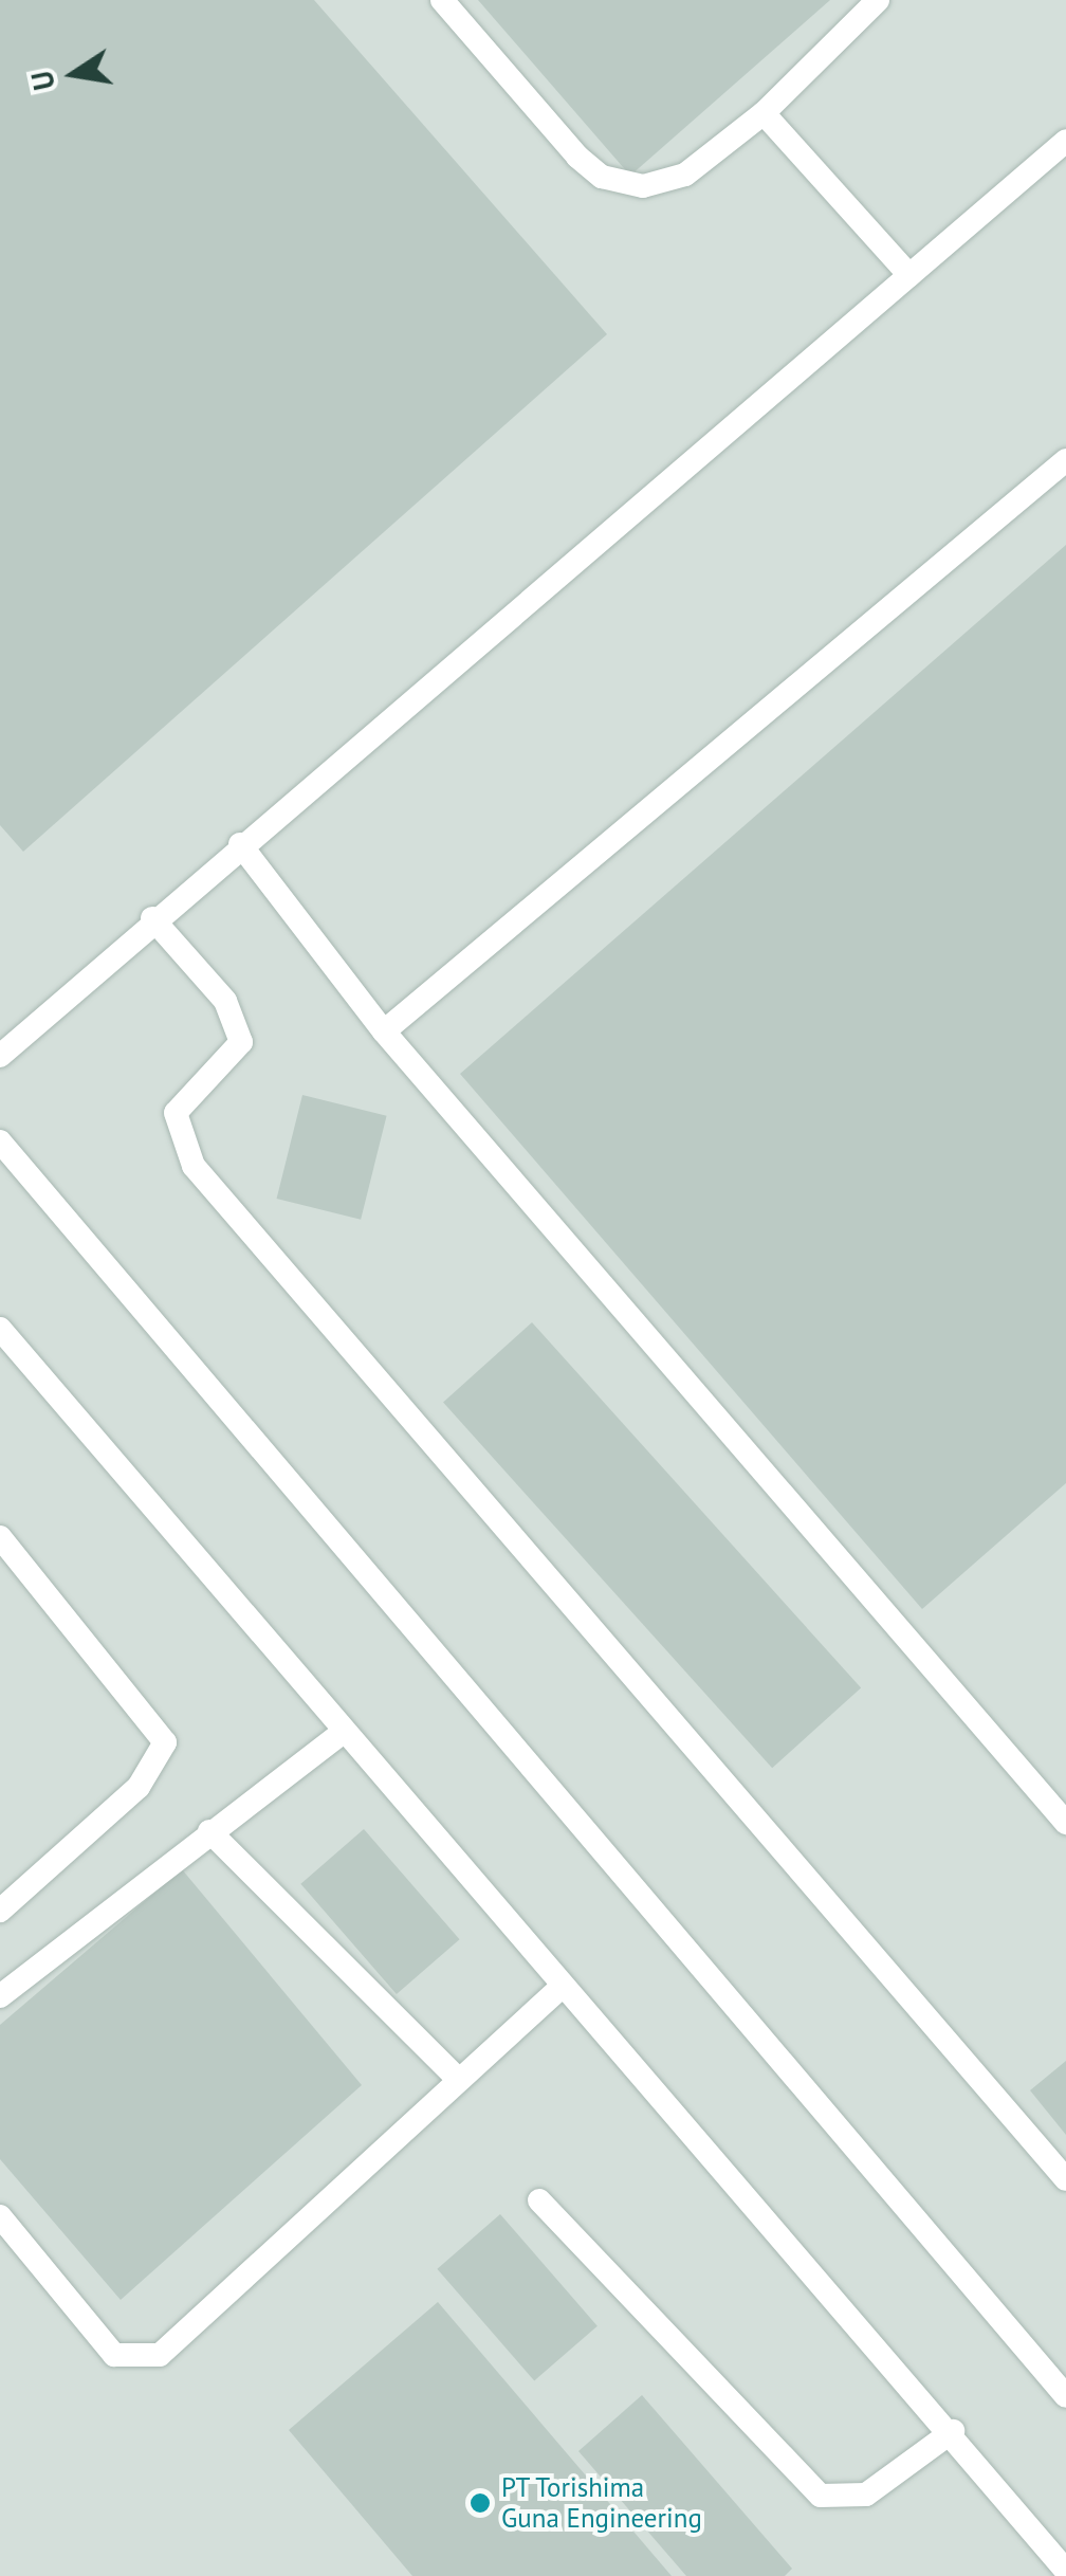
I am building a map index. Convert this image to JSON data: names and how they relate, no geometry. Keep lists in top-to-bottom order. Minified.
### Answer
{"places":["PT Torishima Guna Engineering"],"north":"left"}
